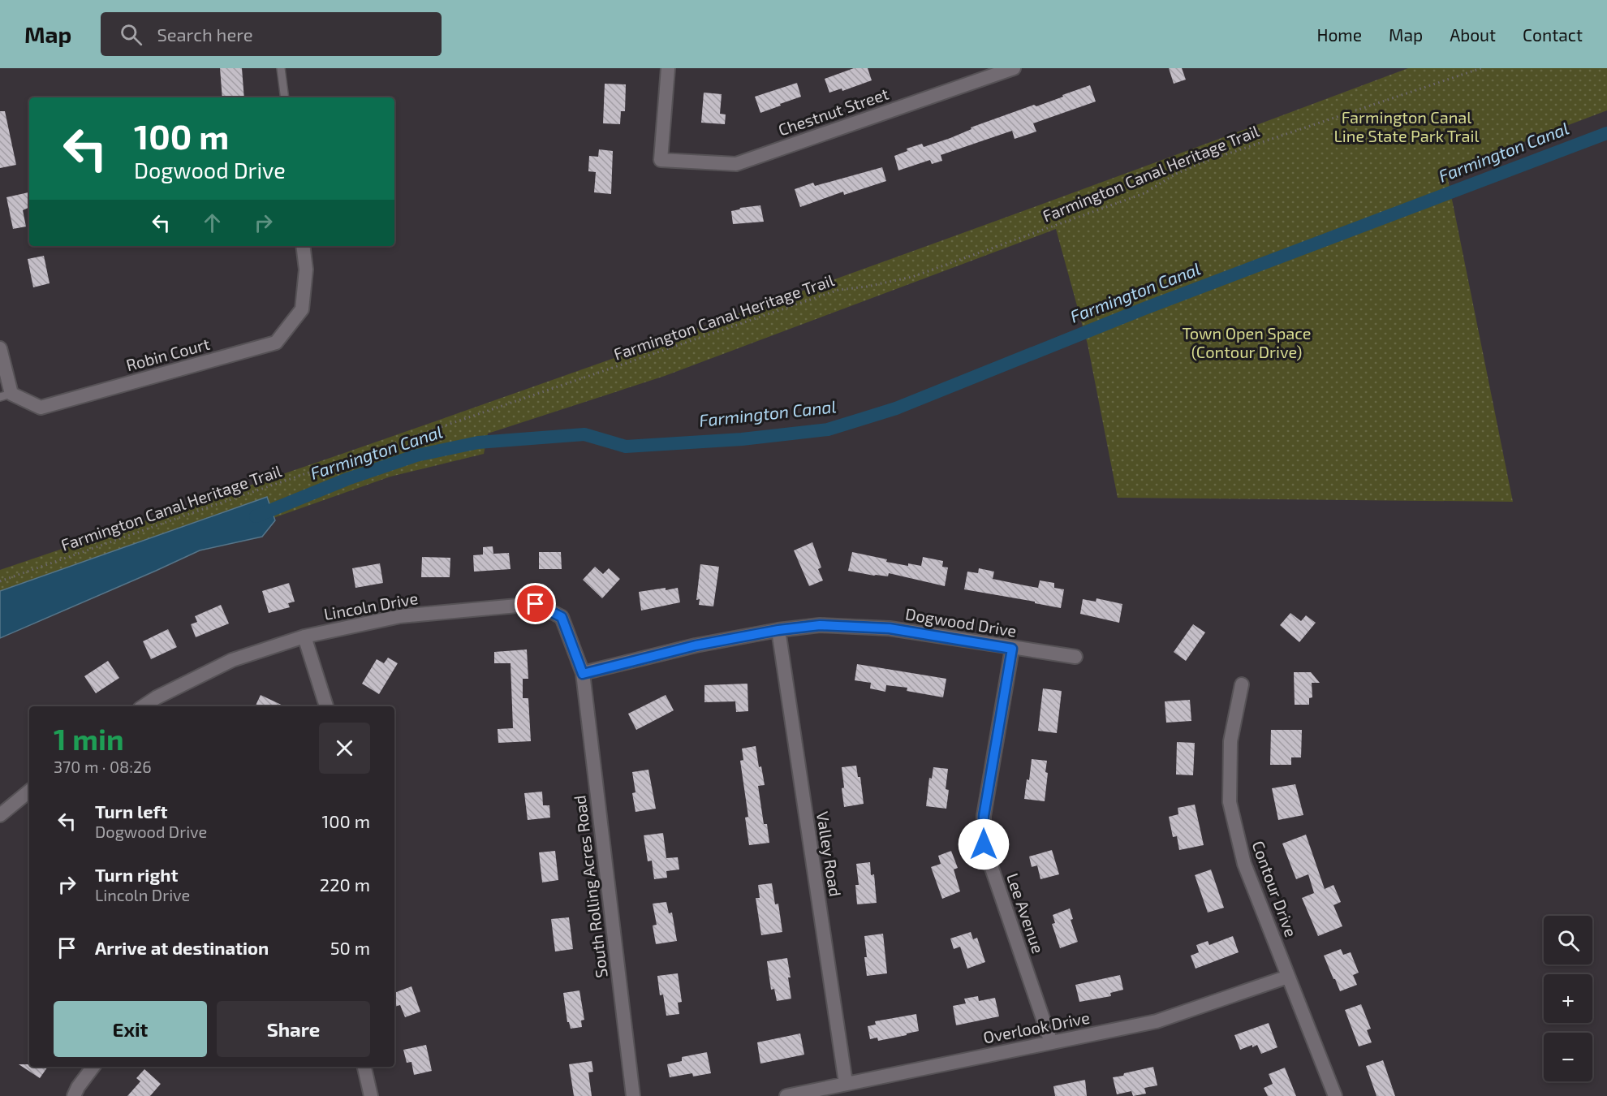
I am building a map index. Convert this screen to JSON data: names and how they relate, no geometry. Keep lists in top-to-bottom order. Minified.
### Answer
{"streets":{"street":["Chestnut Street","Robin Court","Lincoln Drive","Dogwood Drive","Valley Road","South Rolling Acres Road","Contour Drive","Lee Avenue","Overlook Drive"],"path":["Farmington Canal Heritage Trail"]},"crossings":[["Lincoln Drive","Dogwood Drive"],["Lincoln Drive","South Rolling Acres Road"],["Dogwood Drive","Valley Road"],["Dogwood Drive","South Rolling Acres Road"],["Dogwood Drive","Lee Avenue"],["Valley Road","Overlook Drive"],["Contour Drive","Overlook Drive"],["Lee Avenue","Overlook Drive"]],"water":["Farmington Canal"],"parks":["Farmington Canal Line State Park Trail","Town Open Space (Contour Drive)"],"page":{"header":"Map","search":"Search here","nav":["Home","Map","About","Contact"],"turn":["100 m","Dogwood Drive"],"heading":["1 min","370 m · 08:26"],"list":[{"name":"Turn left","note":"Dogwood Drive","value":"100 m"},{"name":"Turn right","note":"Lincoln Drive","value":"220 m"},{"name":"Arrive at destination","value":"50 m"}],"map_buttons":["+","−"],"buttons":["Exit","Share"]}}
